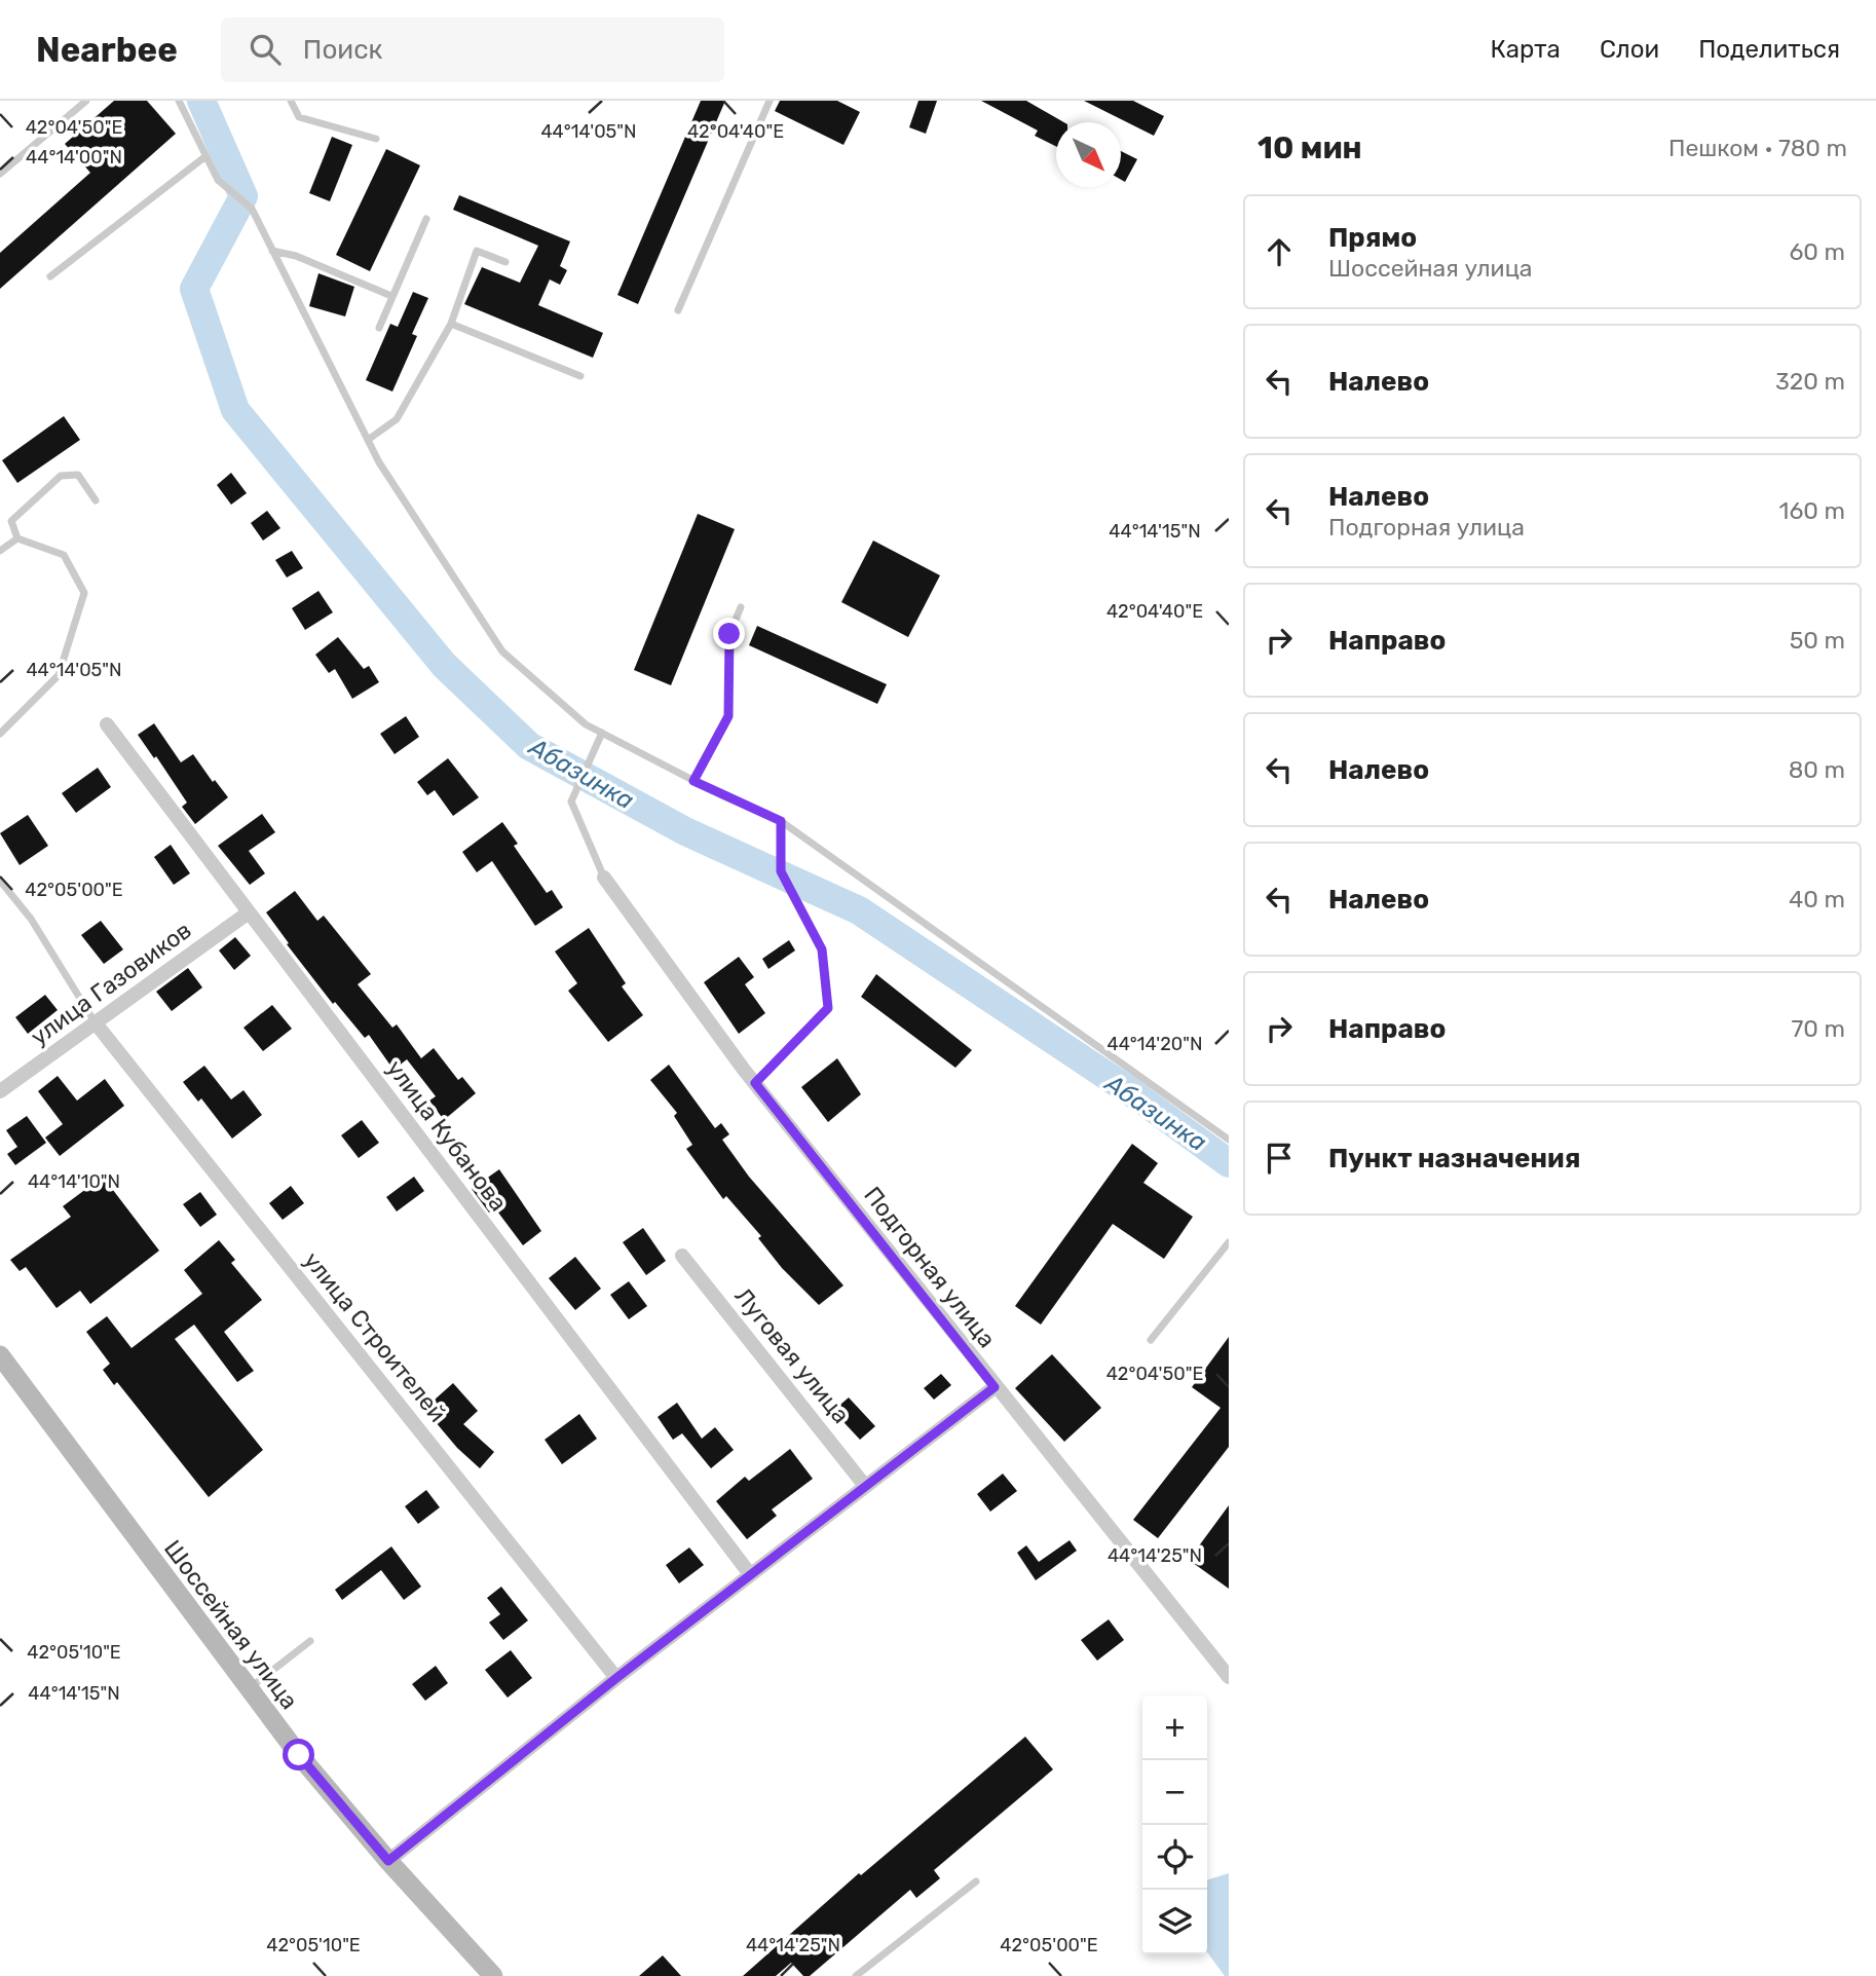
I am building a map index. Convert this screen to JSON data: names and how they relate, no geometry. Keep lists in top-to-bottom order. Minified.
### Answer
{"streets":{"main road":["Шоссейная улица"],"street":["улица Газовиков","улица Кубанова","Подгорная улица","улица Строителей","Луговая улица"]},"crossings":[["улица Газовиков","улица Кубанова"],["улица Газовиков","улица Строителей"]],"water":["Абазинка"],"north":"bottom right","page":{"header":"Nearbee","search":"Поиск","nav":["Карта","Слои","Поделиться"],"heading":["10 мин","Пешком · 780 m"],"list":[["Прямо","Шоссейная улица","60 m"],["Налево","320 m"],["Налево","Подгорная улица","160 m"],["Направо","50 m"],["Налево","80 m"],["Налево","40 m"],["Направо","70 m"],"Пункт назначения"],"map_buttons":["+","−"]},"coordinates":["42°04'50\"E","44°14'05\"N","42°04'40\"E","44°14'00\"N","44°14'15\"N","42°05'00\"E","44°14'20\"N","44°14'10\"N","44°14'25\"N","42°05'10\"E"]}
